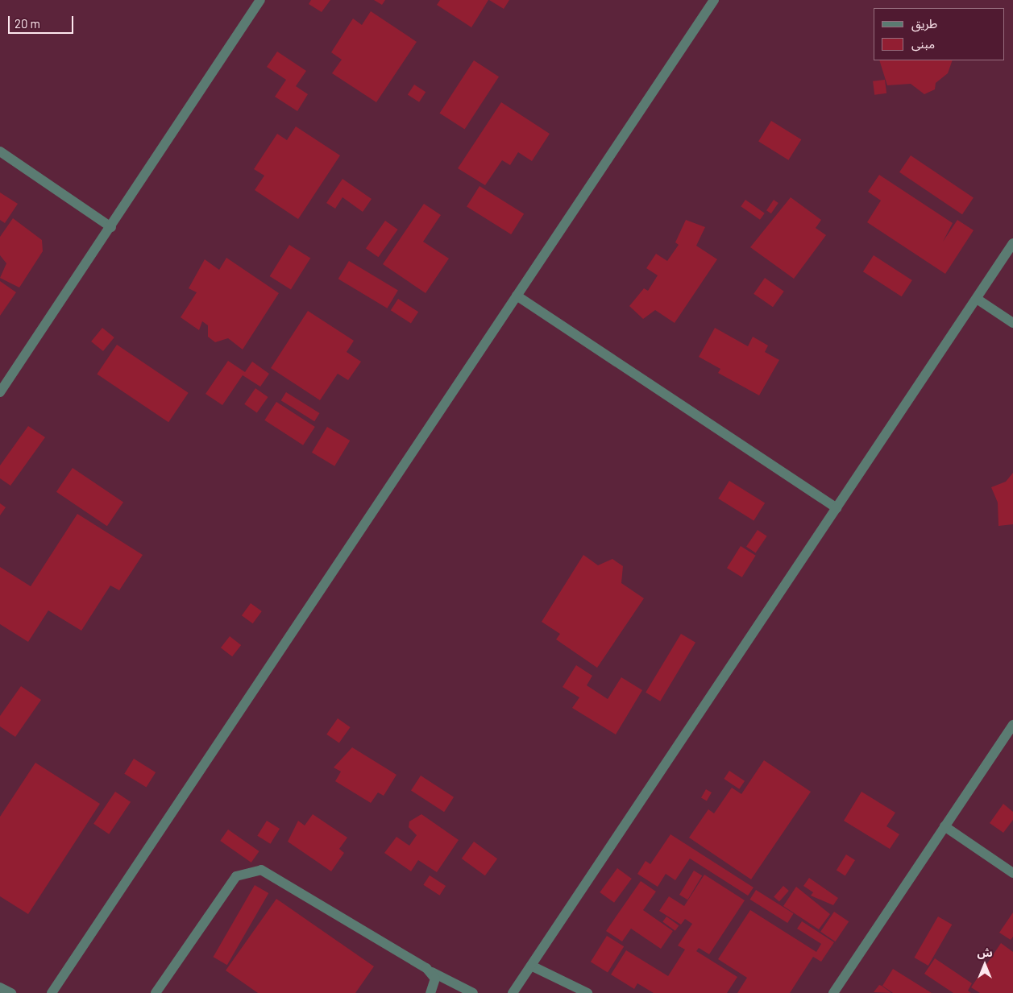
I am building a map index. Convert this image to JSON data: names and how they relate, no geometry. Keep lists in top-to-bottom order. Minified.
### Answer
{"legend":["طريق","مبنى"],"scale_bar":"20 m","north":"top"}
